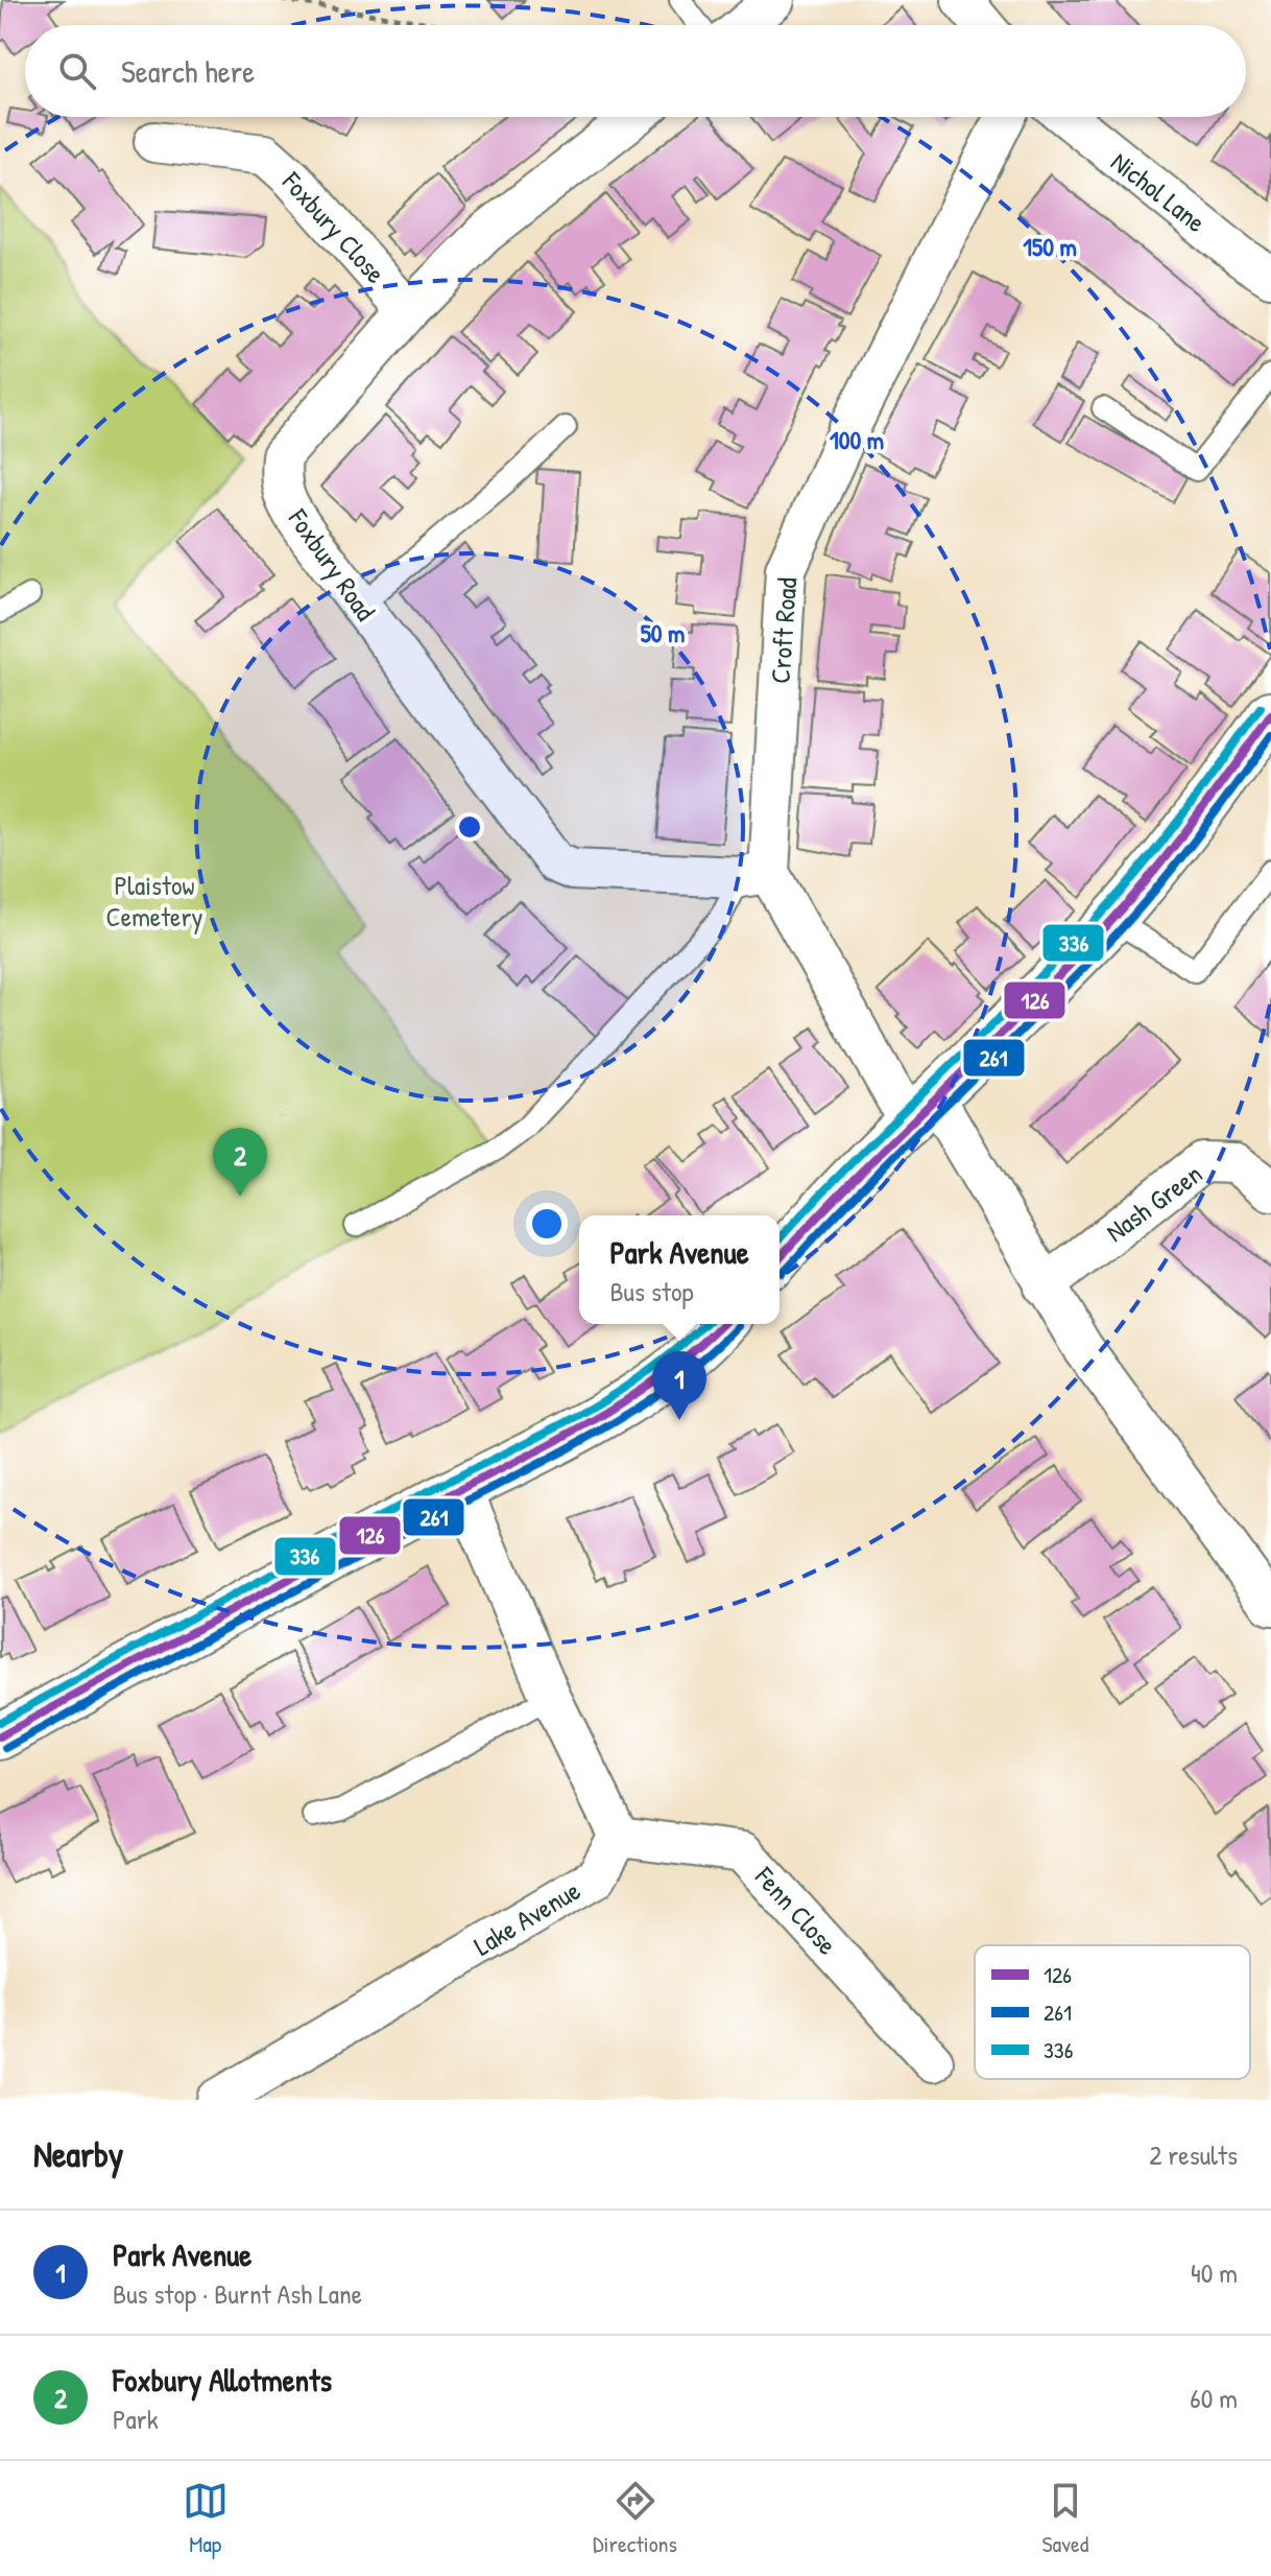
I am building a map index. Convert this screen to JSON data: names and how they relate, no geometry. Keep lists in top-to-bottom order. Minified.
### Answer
{"streets":{"street":["Nichol Lane","Foxbury Close","Foxbury Road","Croft Road","Nash Green","Fenn Close","Lake Avenue"]},"crossings":[["Foxbury Close","Foxbury Road"],["Foxbury Road","Croft Road"],["Fenn Close","Lake Avenue"]],"parks":["Plaistow Cemetery"],"lines":["transit line 336","transit line 126","transit line 261"],"legend":["126","261","336"],"page":{"search":"Search here","pins":["2","1"],"popup":["Park Avenue","Bus stop"],"heading":["Nearby","2 results"],"list":[{"mark":"1","name":"Park Avenue","note":"Bus stop · Burnt Ash Lane","value":"40 m"},{"mark":"2","name":"Foxbury Allotments","note":"Park","value":"60 m"}],"nav":["Map","Directions","Saved"]},"rings":["150 m","100 m","50 m"]}
